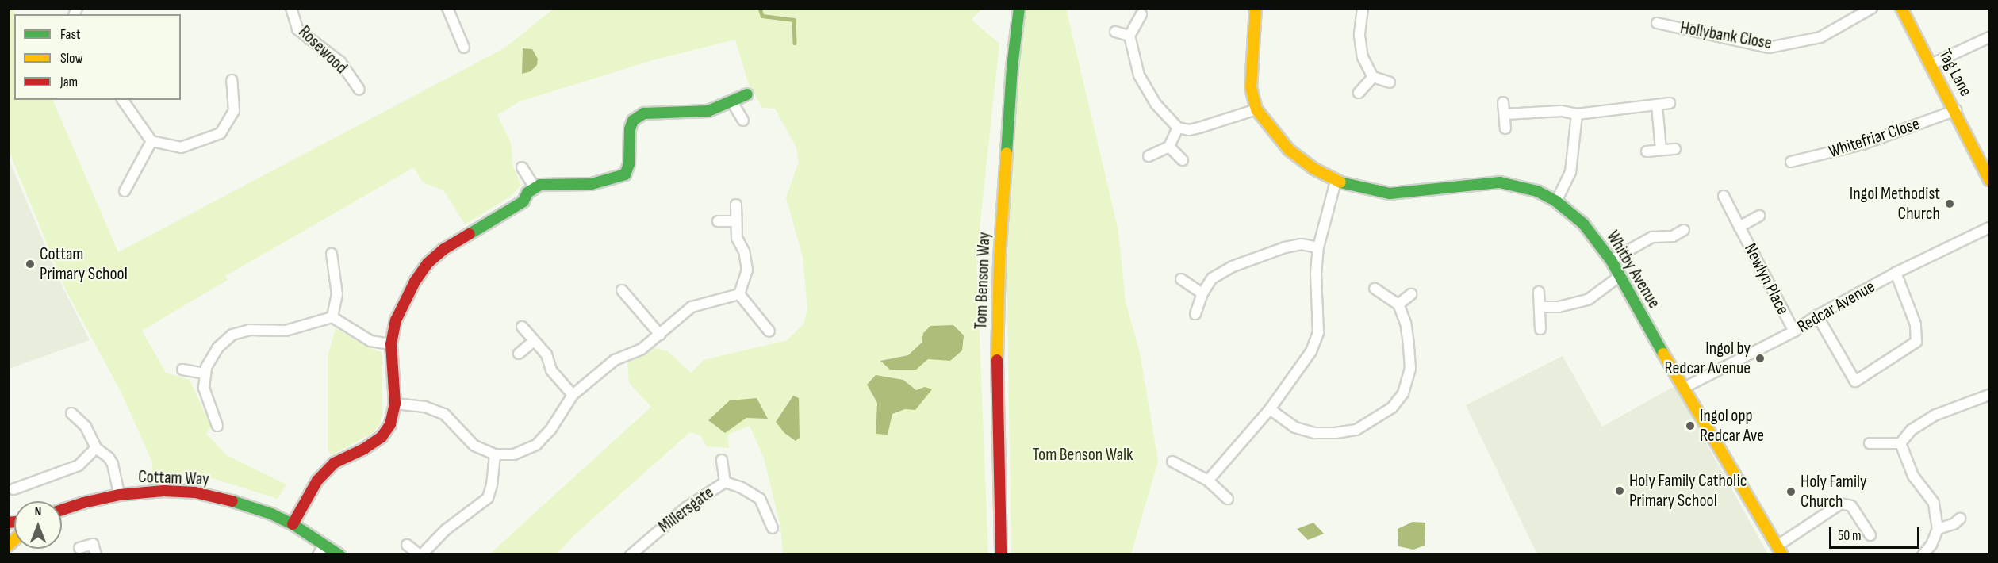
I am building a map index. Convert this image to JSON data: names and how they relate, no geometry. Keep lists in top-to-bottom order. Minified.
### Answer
{"streets":{"street":["Hollybank Close","Rosewood","Tag Lane","Whitefriar Close","Whitby Avenue","Newlyn Place","Tom Benson Way","Redcar Avenue","Cottam Way","Millersgate"]},"crossings":[["Tag Lane","Whitefriar Close"],["Whitby Avenue","Redcar Avenue"],["Newlyn Place","Redcar Avenue"]],"parks":["Tom Benson Walk"],"places":["Ingol Methodist Church","Cottam Primary School","Ingol by Redcar Avenue","Ingol opp Redcar Ave","Holy Family Catholic Primary School","Holy Family Church"],"legend":["Fast","Slow","Jam"],"scale_bar":"50 m","north":"top"}
